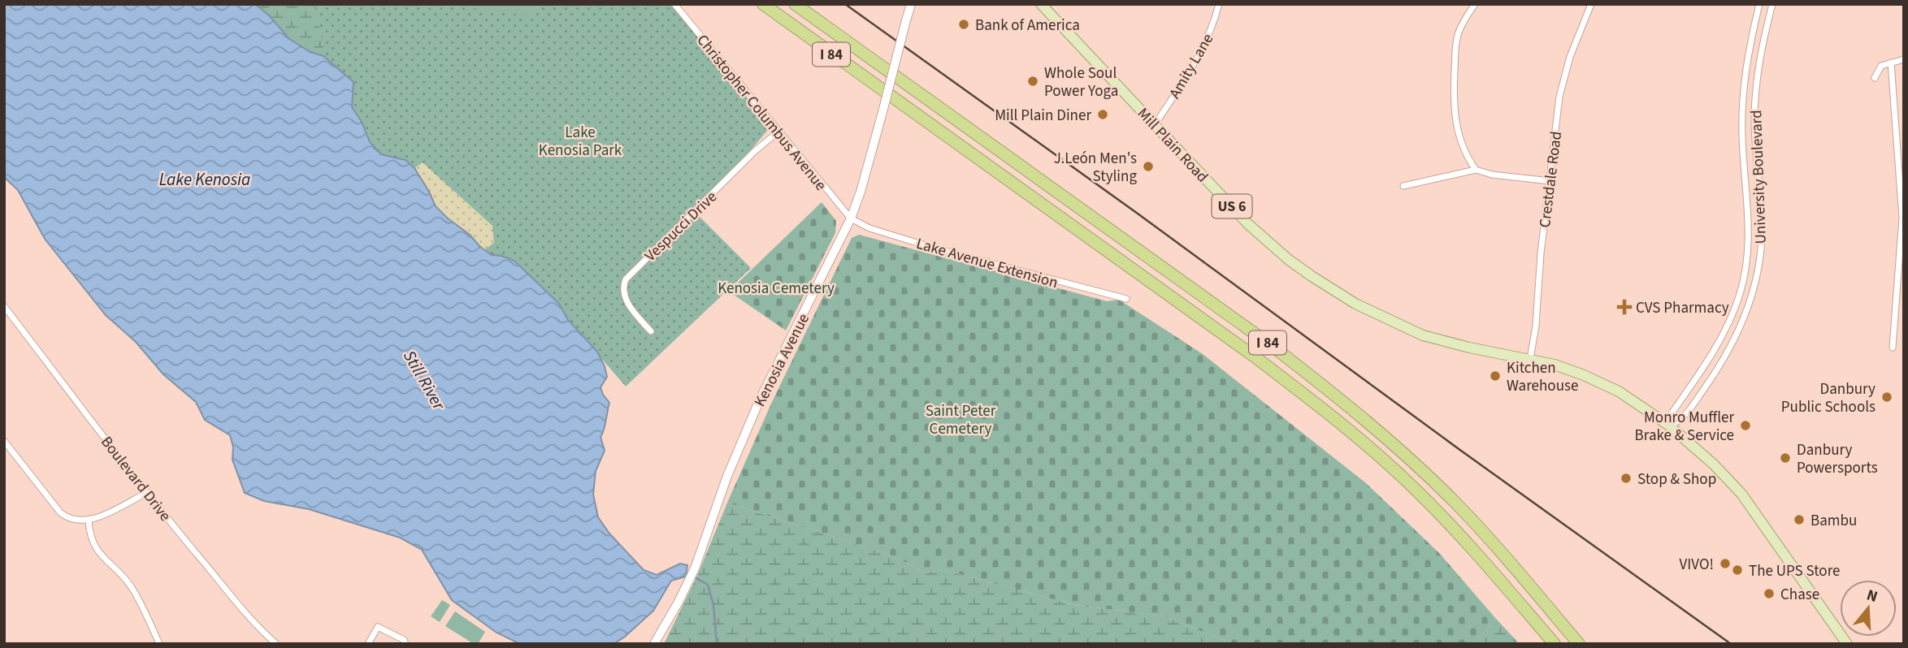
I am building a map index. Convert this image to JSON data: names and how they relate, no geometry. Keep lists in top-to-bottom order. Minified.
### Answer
{"streets":{"highway":["I 84"],"main road":["Mill Plain Road","US 6"],"street":["Amity Lane","Christopher Columbus Avenue","University Boulevard","Crestdale Road","Vespucci Drive","Lake Avenue Extension","Kenosia Avenue","Boulevard Drive"]},"crossings":[["Amity Lane","Mill Plain Road"],["Christopher Columbus Avenue","Vespucci Drive"],["Christopher Columbus Avenue","Lake Avenue Extension"],["Christopher Columbus Avenue","Kenosia Avenue"],["Mill Plain Road","Crestdale Road"],["Mill Plain Road","US 6"],["University Boulevard","US 6"],["Crestdale Road","US 6"],["Lake Avenue Extension","Kenosia Avenue"]],"water":["Lake Kenosia","Still River"],"parks":["Lake Kenosia Park","Kenosia Cemetery","Saint Peter Cemetery"],"places":{"other":["Bank of America","Whole Soul Power Yoga","Mill Plain Diner","J.León Men's Styling","Kitchen Warehouse","Danbury Public Schools","Monro Muffler Brake & Service","Danbury Powersports","Stop & Shop","Bambu","VIVO!","The UPS Store","Chase"],"health":["CVS Pharmacy"]},"north":"top"}
